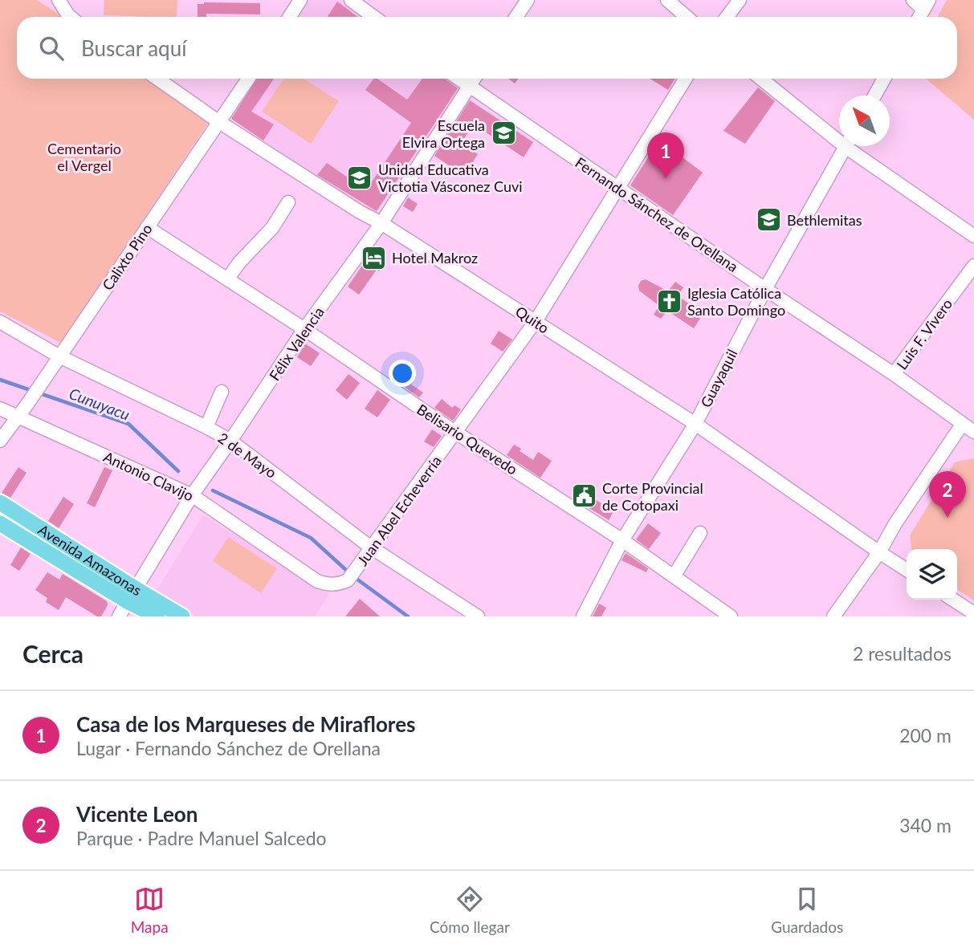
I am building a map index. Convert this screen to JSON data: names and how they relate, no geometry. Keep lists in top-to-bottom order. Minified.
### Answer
{"streets":{"main road":["Avenida Amazonas"],"street":["Fernando Sánchez de Orellana","Calixto Pino","Quito","Luis F. Vivero","Félix Valencia","Guayaquil","Belisario Quevedo","2 de Mayo","Antonio Clavijo","Juan Abel Echeverría"]},"crossings":[["Fernando Sánchez de Orellana","Luis F. Vivero"],["Fernando Sánchez de Orellana","Félix Valencia"],["Fernando Sánchez de Orellana","Guayaquil"],["Fernando Sánchez de Orellana","Juan Abel Echeverría"],["Calixto Pino","Quito"],["Calixto Pino","Belisario Quevedo"],["Calixto Pino","2 de Mayo"],["Calixto Pino","Antonio Clavijo"],["Quito","Félix Valencia"],["Quito","Guayaquil"],["Quito","Juan Abel Echeverría"],["Félix Valencia","Belisario Quevedo"],["Félix Valencia","2 de Mayo"],["Félix Valencia","Antonio Clavijo"],["Félix Valencia","Avenida Amazonas"],["Guayaquil","Belisario Quevedo"],["Belisario Quevedo","Juan Abel Echeverría"],["2 de Mayo","Juan Abel Echeverría"],["Antonio Clavijo","Juan Abel Echeverría"]],"water":["Cunuyacu"],"parks":["Cementario el Vergel"],"places":{"school or university":["Escuela Elvira Ortega","Unidad Educativa Victotia Vásconez Cuvi","Bethlemitas"],"hotel":["Hotel Makroz"],"church":["Iglesia Católica Santo Domingo"],"public building":["Corte Provincial de Cotopaxi"]},"north":"top left","page":{"search":"Buscar aquí","pins":["1","2"],"heading":["Cerca","2 resultados"],"list":[{"mark":"1","name":"Casa de los Marqueses de Miraflores","note":"Lugar · Fernando Sánchez de Orellana","value":"200 m"},{"mark":"2","name":"Vicente Leon","note":"Parque · Padre Manuel Salcedo","value":"340 m"}],"nav":["Mapa","Cómo llegar","Guardados"]}}
